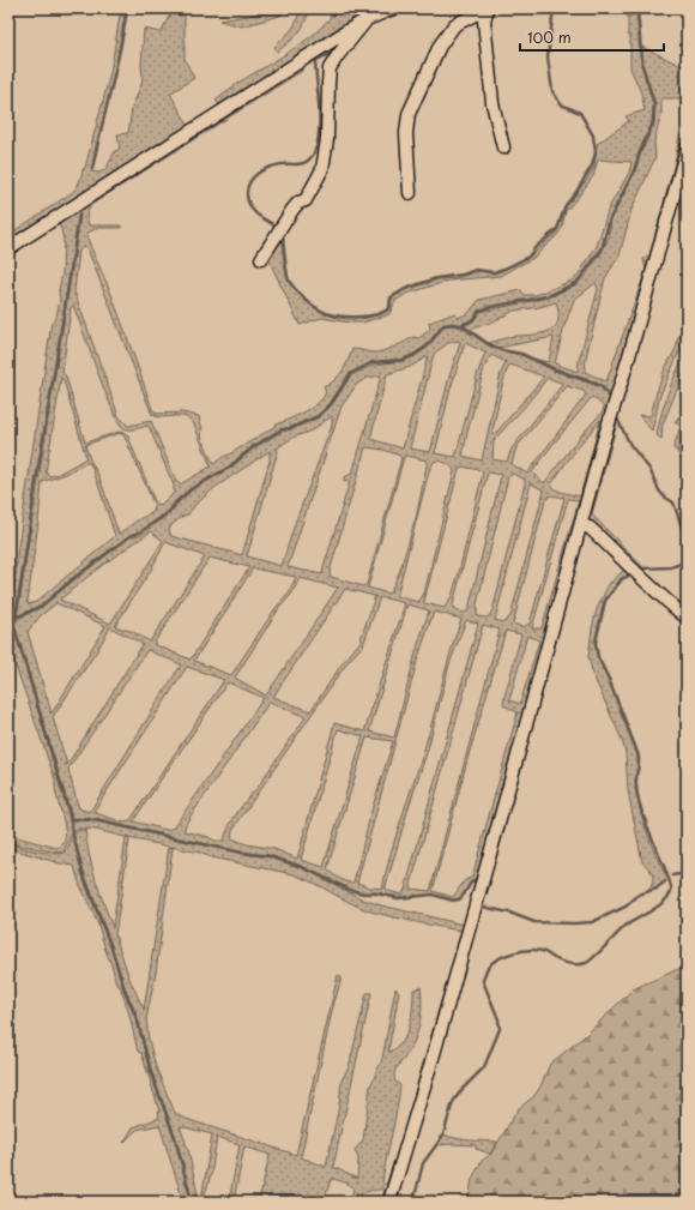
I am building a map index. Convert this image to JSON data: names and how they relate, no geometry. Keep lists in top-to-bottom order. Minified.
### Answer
{"scale_bar":"100 m"}
